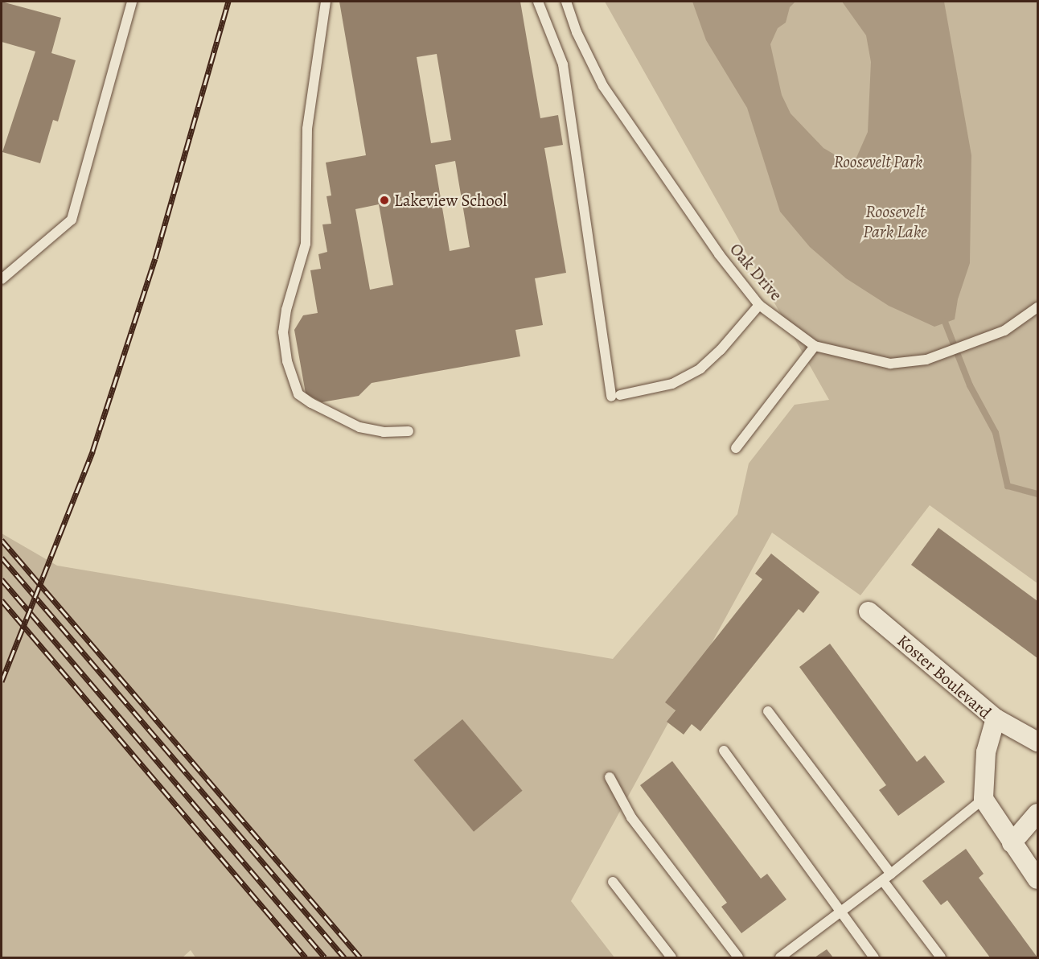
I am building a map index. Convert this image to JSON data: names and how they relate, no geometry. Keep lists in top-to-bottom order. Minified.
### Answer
{"streets":{"street":["Koster Boulevard"],"lane":["Oak Drive"]},"water":["Roosevelt Park Lake"],"parks":["Roosevelt Park"],"places":["Lakeview School"]}
